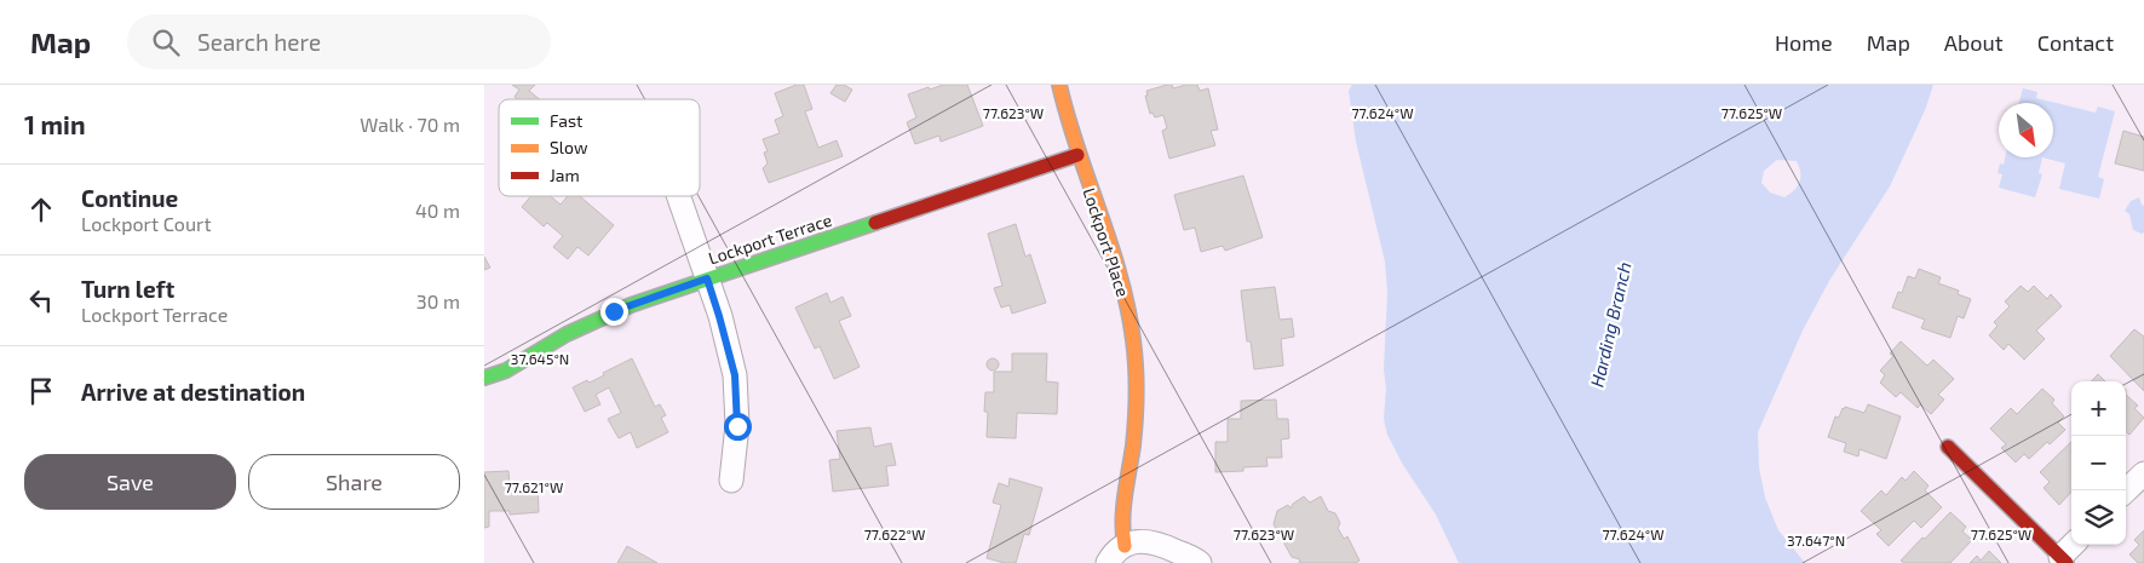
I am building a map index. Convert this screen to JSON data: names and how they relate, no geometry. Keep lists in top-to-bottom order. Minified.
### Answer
{"streets":{"street":["Lockport Terrace","Lockport Place"]},"crossings":[["Lockport Terrace","Lockport Place"]],"water":["Harding Branch"],"legend":["Fast","Slow","Jam"],"north":"bottom right","page":{"header":"Map","search":"Search here","nav":["Home","Map","About","Contact"],"heading":["1 min","Walk · 70 m"],"list":[["Continue","Lockport Court","40 m"],["Turn left","Lockport Terrace","30 m"],"Arrive at destination"],"map_buttons":["+","−"],"buttons":["Save","Share"]},"coordinates":["77.623°W","77.624°W","77.625°W","37.645°N","77.621°W","77.622°W","37.647°N"]}
